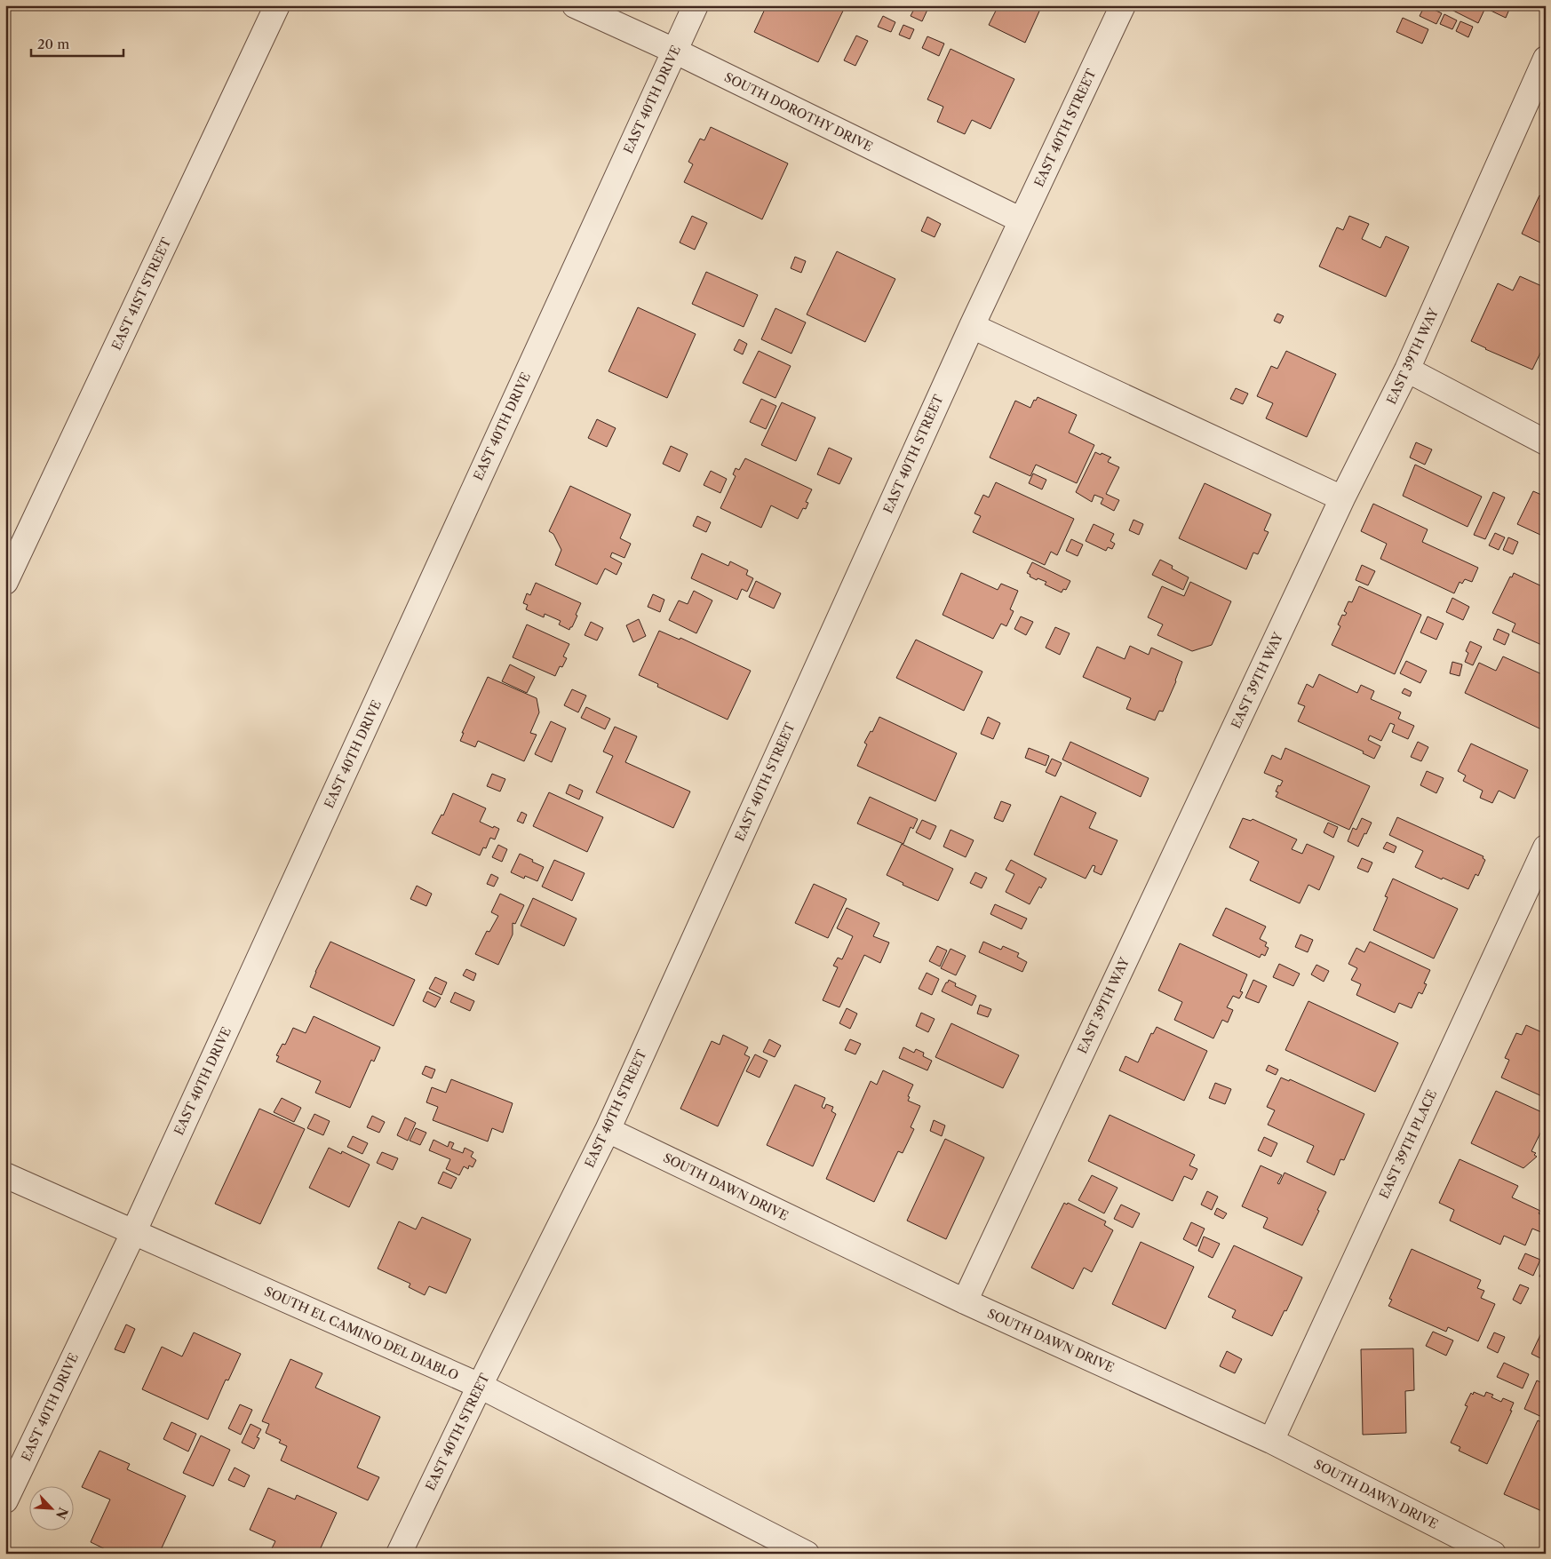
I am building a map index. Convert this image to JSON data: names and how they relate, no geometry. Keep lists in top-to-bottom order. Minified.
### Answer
{"streets":{"street":["EAST 40TH DRIVE","SOUTH DOROTHY DRIVE","EAST 40TH STREET","EAST 41ST STREET","EAST 39TH WAY","EAST 39TH PLACE","SOUTH DAWN DRIVE","SOUTH EL CAMINO DEL DIABLO"]},"crossings":[["EAST 40TH DRIVE","SOUTH DOROTHY DRIVE"],["EAST 40TH DRIVE","SOUTH EL CAMINO DEL DIABLO"],["SOUTH DOROTHY DRIVE","EAST 40TH STREET"],["EAST 40TH STREET","SOUTH DAWN DRIVE"],["EAST 40TH STREET","SOUTH EL CAMINO DEL DIABLO"],["EAST 39TH WAY","SOUTH DAWN DRIVE"],["EAST 39TH PLACE","SOUTH DAWN DRIVE"]],"scale_bar":"20 m","north":"bottom right"}
